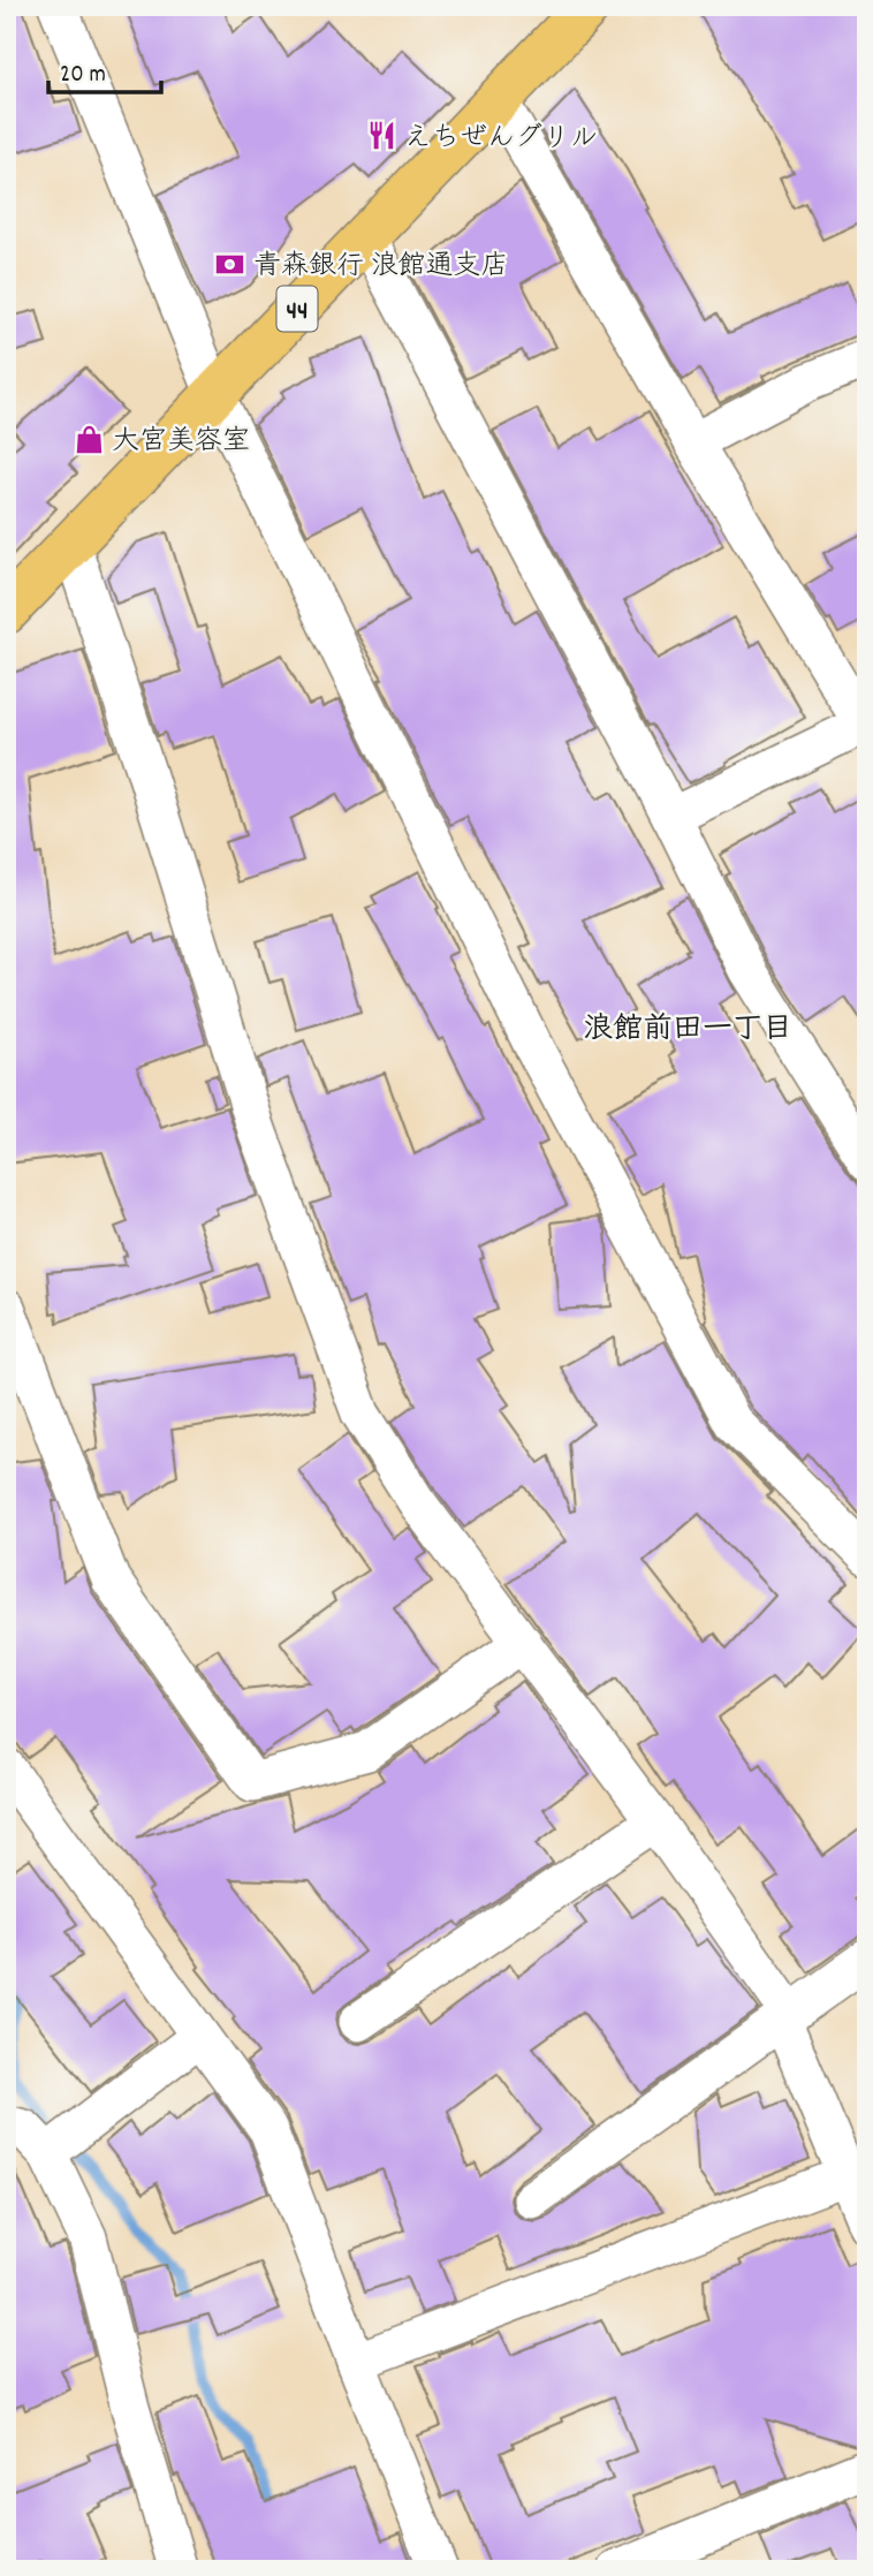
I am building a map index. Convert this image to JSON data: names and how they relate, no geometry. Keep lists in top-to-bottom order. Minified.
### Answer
{"streets":{"main road":["44"]},"districts":["浪館前田一丁目"],"places":{"restaurant":["えちぜんグリル"],"bank":["青森銀行 浪館通支店"],"shop":["大宮美容室"]},"scale_bar":"20 m"}
